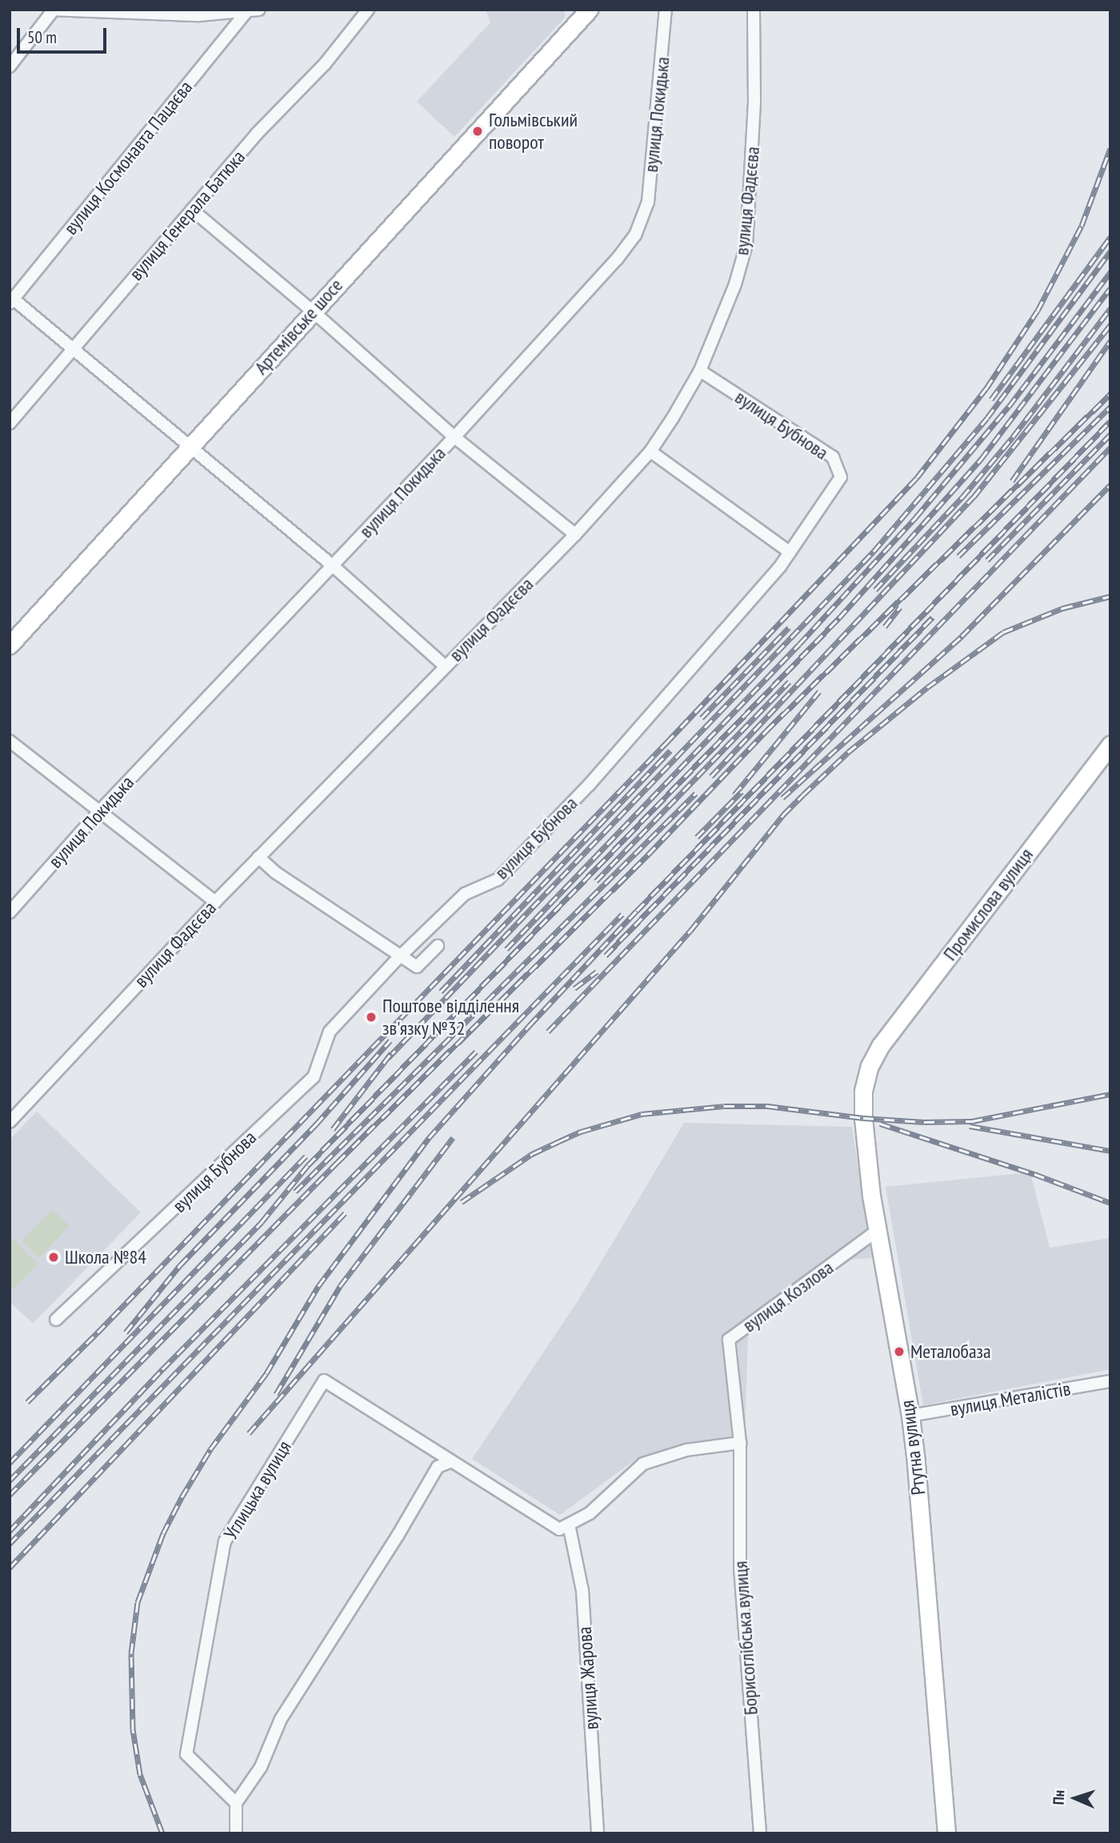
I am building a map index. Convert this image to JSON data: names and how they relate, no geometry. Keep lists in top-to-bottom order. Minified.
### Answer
{"streets":{"main road":["Артемівське шосе","Промислова вулиця","Ртутна вулиця"],"street":["вулиця Покидька","вулиця Космонавта Пацаєва","вулиця Фадєєва","вулиця Генерала Батюка","вулиця Бубнова","вулиця Козлова","вулиця Металістів","Углицька вулиця","Борисоглібська вулиця","вулиця Жарова"]},"crossings":[["вулиця Фадєєва","вулиця Бубнова"],["Промислова вулиця","Ртутна вулиця"],["вулиця Козлова","Ртутна вулиця"],["вулиця Козлова","Борисоглібська вулиця"],["вулиця Металістів","Ртутна вулиця"],["Углицька вулиця","вулиця Жарова"]],"places":["Гольмівський поворот","Поштове відділення зв'язку №32","Школа №84","Металобаза"],"scale_bar":"50 m","north":"left"}
